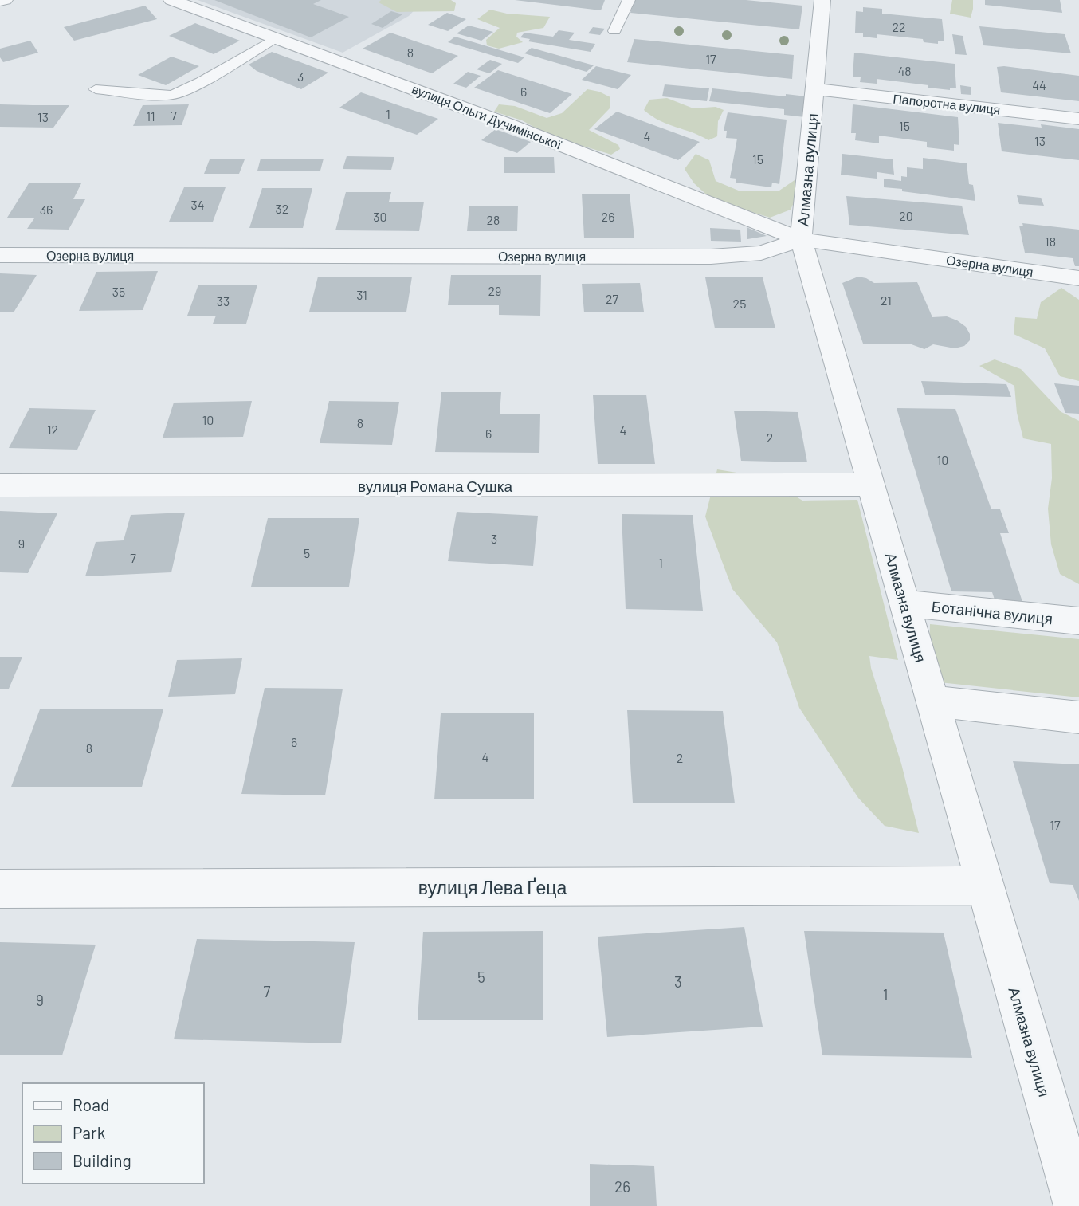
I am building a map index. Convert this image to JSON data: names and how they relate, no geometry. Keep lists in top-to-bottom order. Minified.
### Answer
{"streets":{"street":["Папоротна вулиця","вулиця Ольги Дучимінської","Алмазна вулиця","Озерна вулиця","вулиця Романа Сушка","Ботанічна вулиця","вулиця Лева Ґеца"]},"crossings":[["Папоротна вулиця","Алмазна вулиця"],["вулиця Ольги Дучимінської","Алмазна вулиця"],["вулиця Ольги Дучимінської","Озерна вулиця"],["Алмазна вулиця","Озерна вулиця"],["Алмазна вулиця","вулиця Романа Сушка"],["Алмазна вулиця","Ботанічна вулиця"],["Алмазна вулиця","вулиця Лева Ґеца"]],"house_numbers":["22","8","17","48","3","44","6","1","7","11","13","15","4","13","15","34","32","36","20","30","26","28","18","29","35","31","27","21","33","25","10","8","12","4","6","2","10","3","9","5","7","1","6","8","4","2","17","5","3","7","1","9","26"],"legend":["Road","Park","Building"]}
